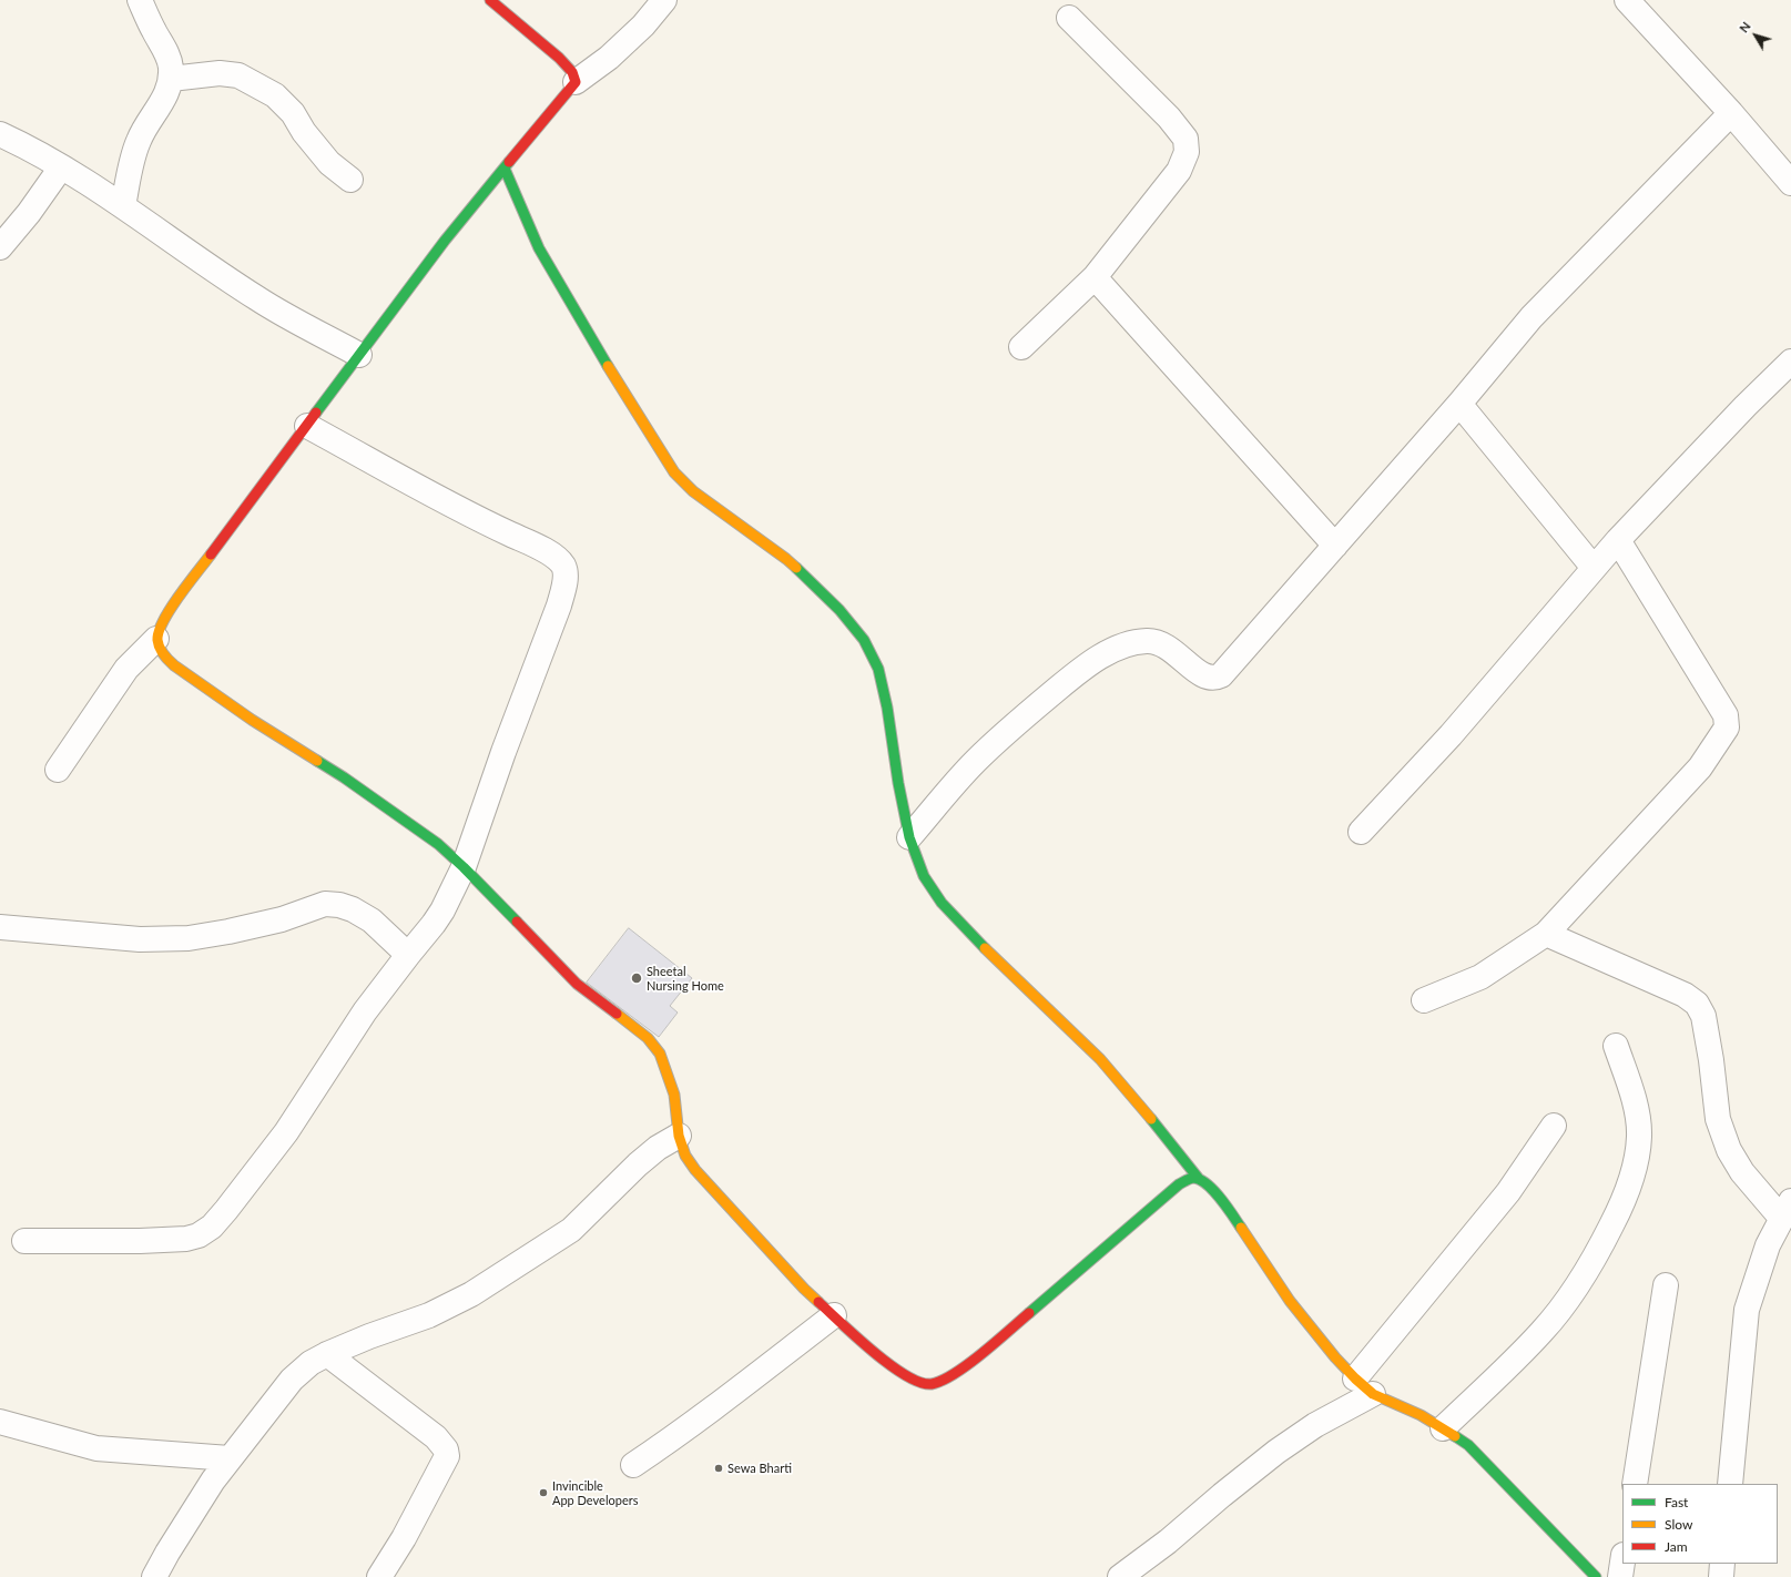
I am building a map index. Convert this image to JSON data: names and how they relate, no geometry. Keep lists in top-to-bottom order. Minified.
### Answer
{"places":["Sheetal Nursing Home","Sewa Bharti","Invincible App Developers"],"legend":["Fast","Slow","Jam"],"north":"top left"}
